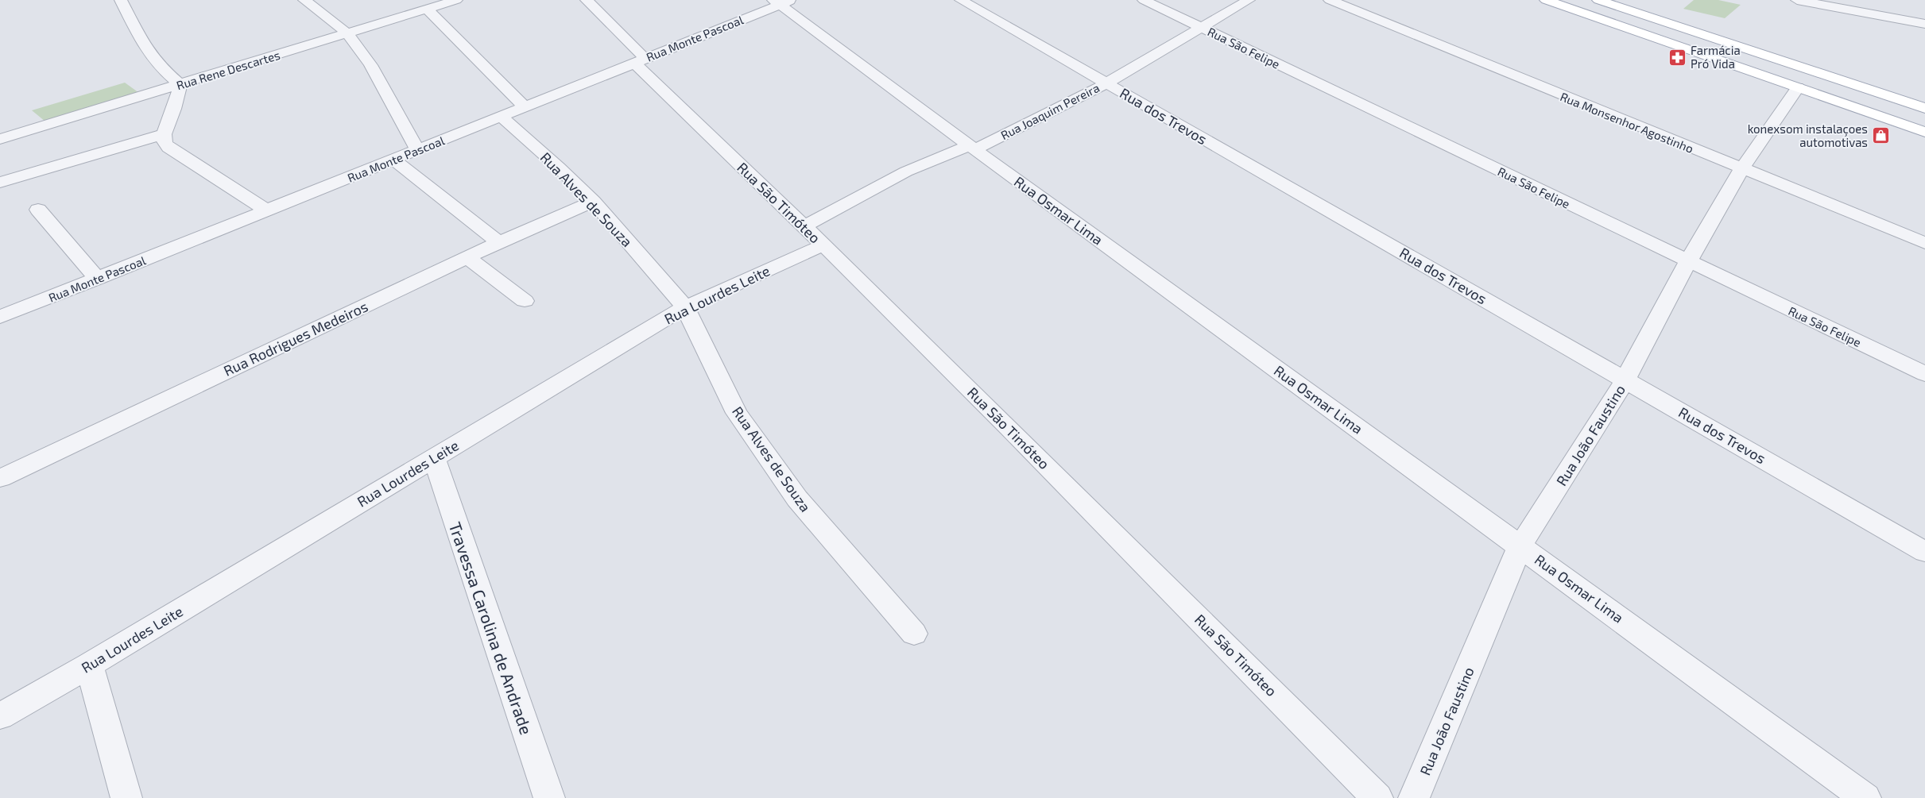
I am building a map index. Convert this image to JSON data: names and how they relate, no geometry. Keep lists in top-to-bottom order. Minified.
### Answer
{"streets":{"street":["Rua Monte Pascoal","Rua São Felipe","Rua Rene Descartes","Rua Joaquim Pereira","Rua dos Trevos","Rua Monsenhor Agostinho","Rua Alves de Souza","Rua São Timóteo","Rua Osmar Lima","Rua Lourdes Leite","Rua Rodrigues Medeiros","Rua João Faustino","Travessa Carolina de Andrade"]},"crossings":[["Rua Monte Pascoal","Rua Alves de Souza"],["Rua Monte Pascoal","Rua São Timóteo"],["Rua Monte Pascoal","Rua Osmar Lima"],["Rua São Felipe","Rua Joaquim Pereira"],["Rua São Felipe","Rua João Faustino"],["Rua Joaquim Pereira","Rua dos Trevos"],["Rua Joaquim Pereira","Rua São Timóteo"],["Rua Joaquim Pereira","Rua Osmar Lima"],["Rua dos Trevos","Rua João Faustino"],["Rua Monsenhor Agostinho","Rua João Faustino"],["Rua Alves de Souza","Rua Lourdes Leite"],["Rua Alves de Souza","Rua Rodrigues Medeiros"],["Rua São Timóteo","Rua Lourdes Leite"],["Rua Osmar Lima","Rua João Faustino"],["Rua Lourdes Leite","Travessa Carolina de Andrade"]],"places":{"pharmacy":["Farmácia Pró Vida"],"shop":["konexsom instalaçoes automotivas"]}}
